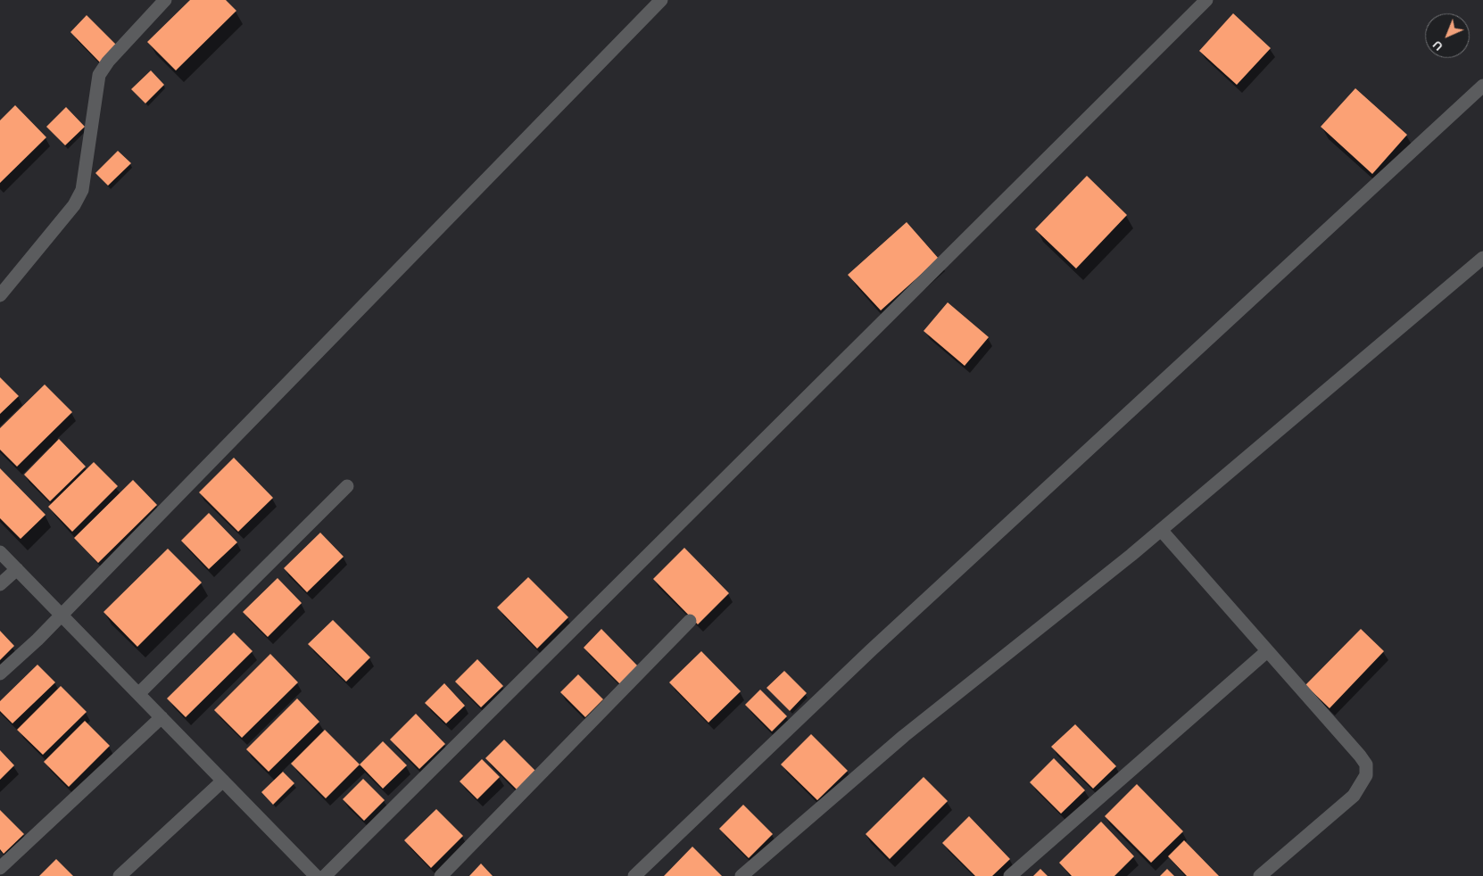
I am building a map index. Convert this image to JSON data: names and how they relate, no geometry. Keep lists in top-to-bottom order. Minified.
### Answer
{"north":"bottom left"}
